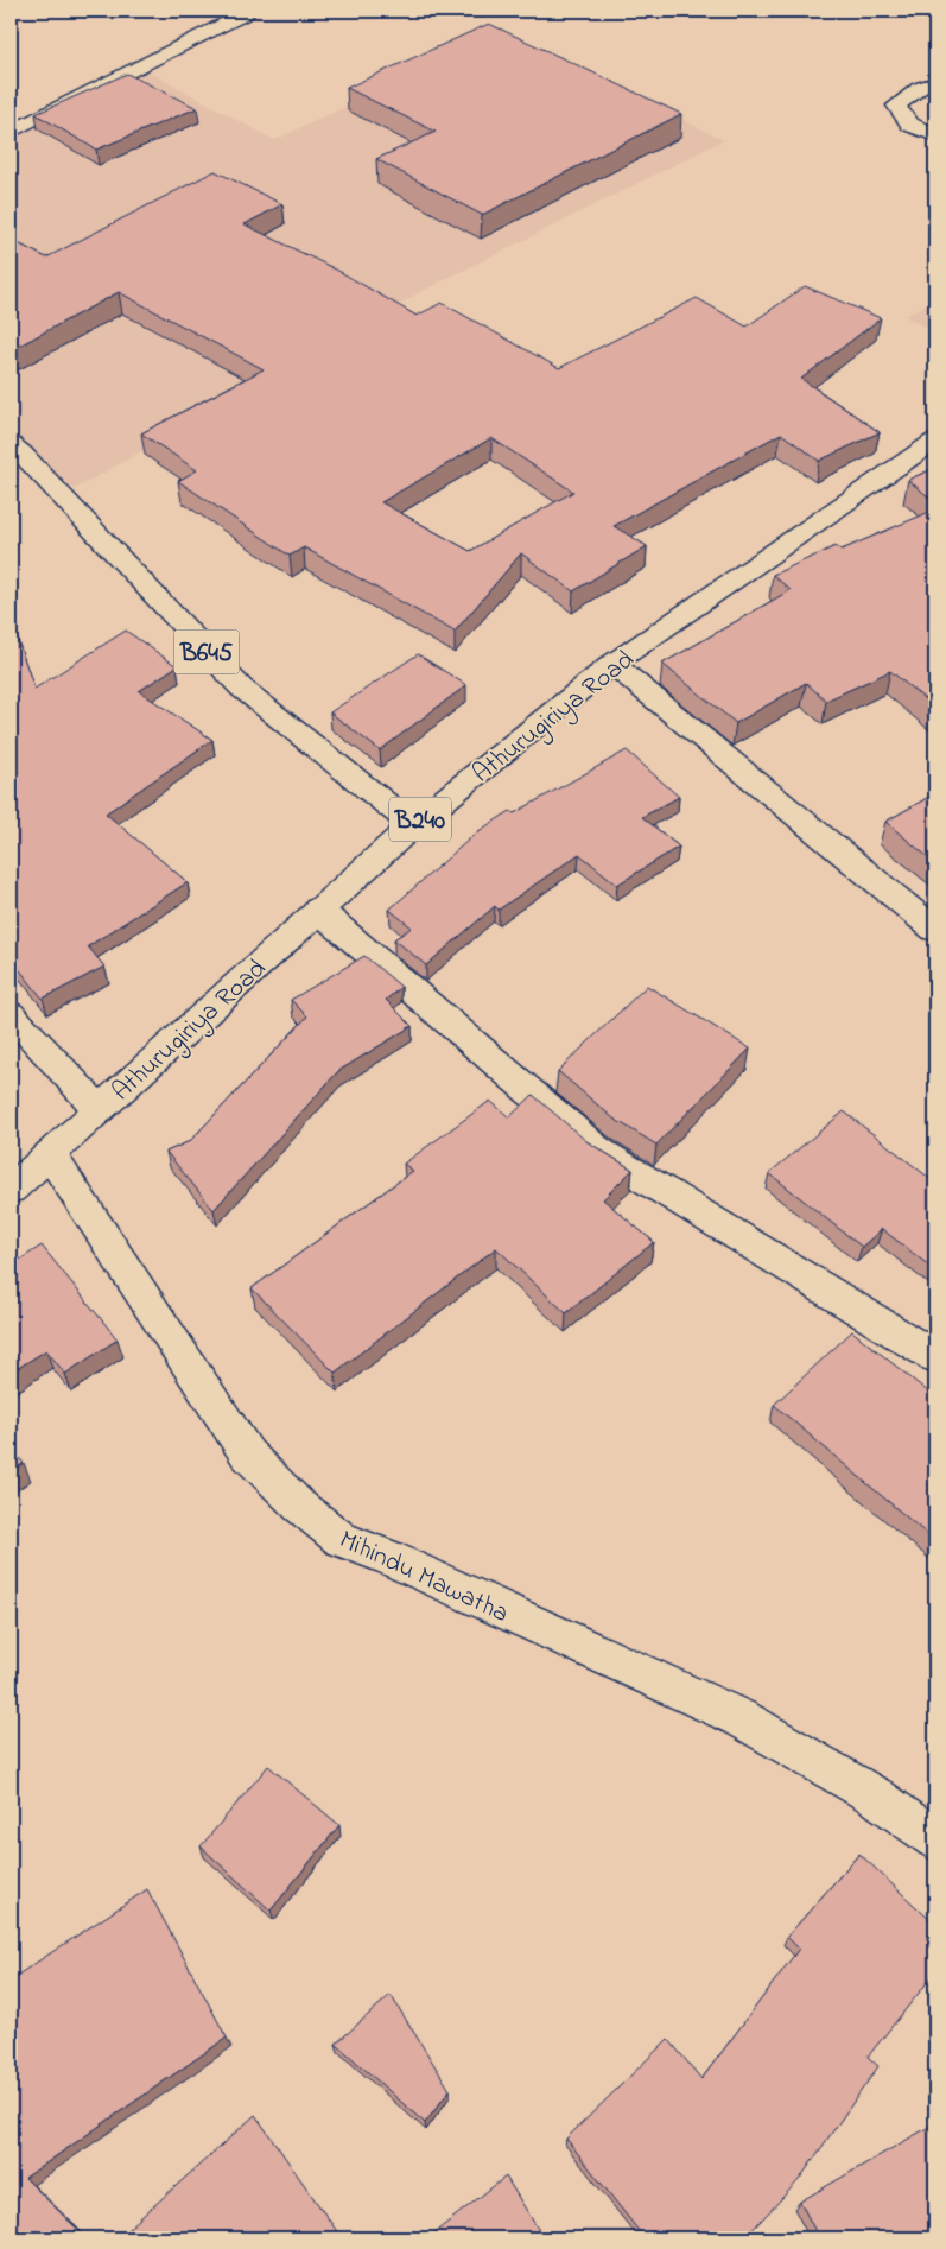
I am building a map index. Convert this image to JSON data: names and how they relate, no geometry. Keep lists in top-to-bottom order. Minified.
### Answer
{"streets":{"street":["B645","Athurugiriya Road","B240","Mihindu Mawatha"]},"crossings":[["B645","Athurugiriya Road"],["Athurugiriya Road","Mihindu Mawatha"]]}
